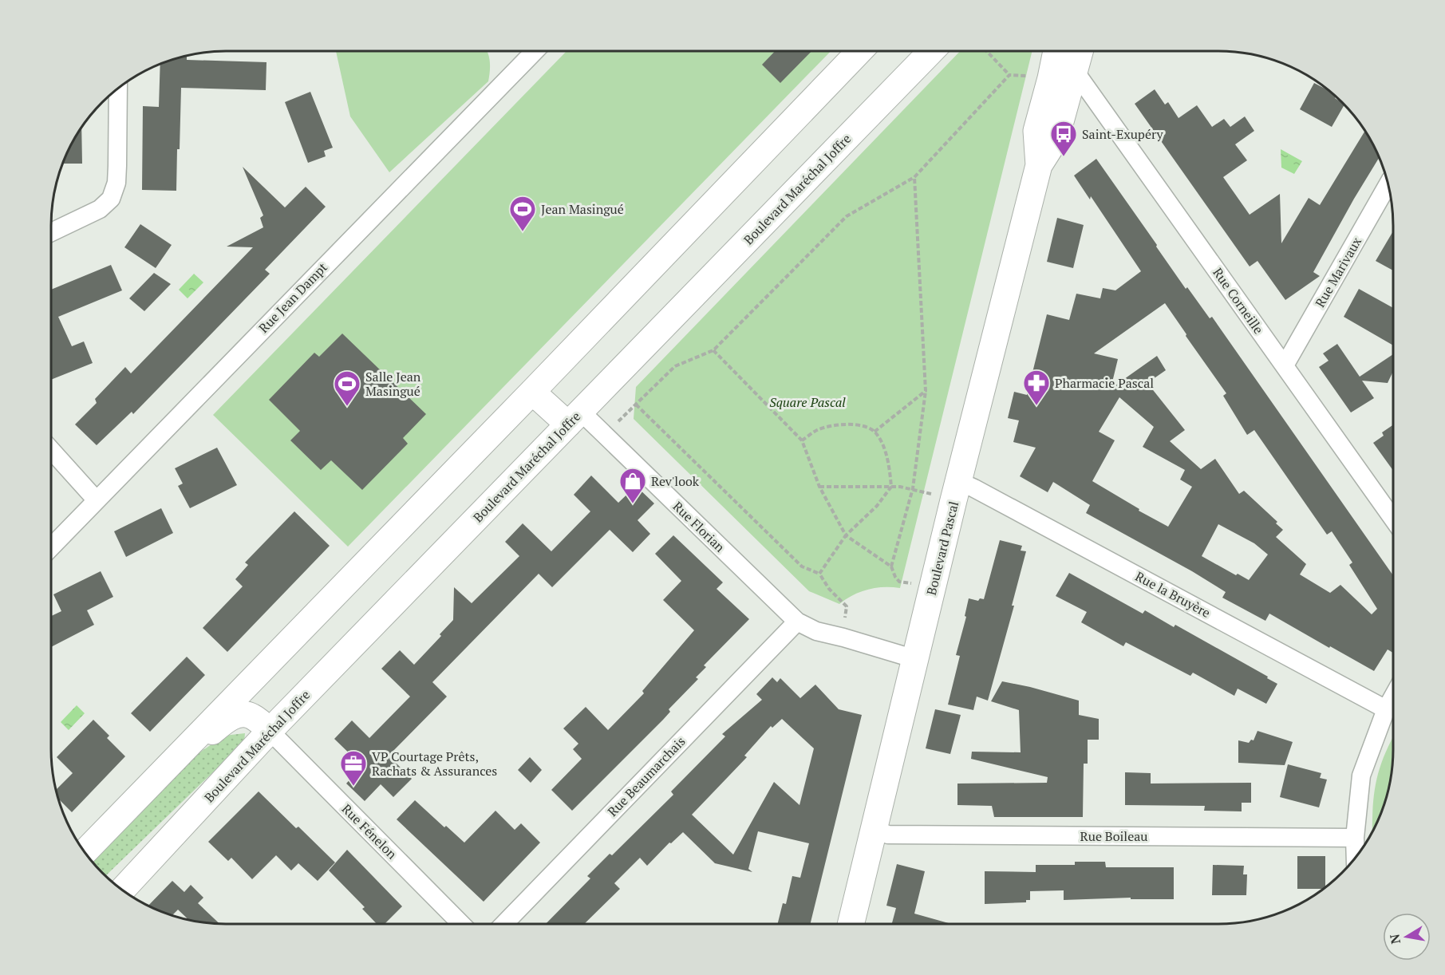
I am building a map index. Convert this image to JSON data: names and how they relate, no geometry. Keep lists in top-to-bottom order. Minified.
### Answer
{"streets":{"main road":["Boulevard Maréchal Joffre","Boulevard Pascal"],"street":["Rue Marivaux","Rue Jean Dampt","Rue Corneille","Rue Florian","Rue la Bruyère","Rue Beaumarchais","Rue Fénelon","Rue Boileau"]},"crossings":[["Boulevard Maréchal Joffre","Rue Florian"],["Boulevard Maréchal Joffre","Rue Fénelon"],["Rue Marivaux","Rue Corneille"],["Rue Corneille","Boulevard Pascal"],["Rue Florian","Boulevard Pascal"],["Rue Florian","Rue Beaumarchais"],["Boulevard Pascal","Rue la Bruyère"],["Boulevard Pascal","Rue Boileau"]],"parks":["Square Pascal"],"places":{"bus stop":["Saint-Exupéry"],"sports":["Jean Masingué","Salle Jean Masingué"],"pharmacy":["Pharmacie Pascal"],"shop":["Rev'look"],"office":["VP Courtage Prêts, Rachats & Assurances"]},"north":"left"}
